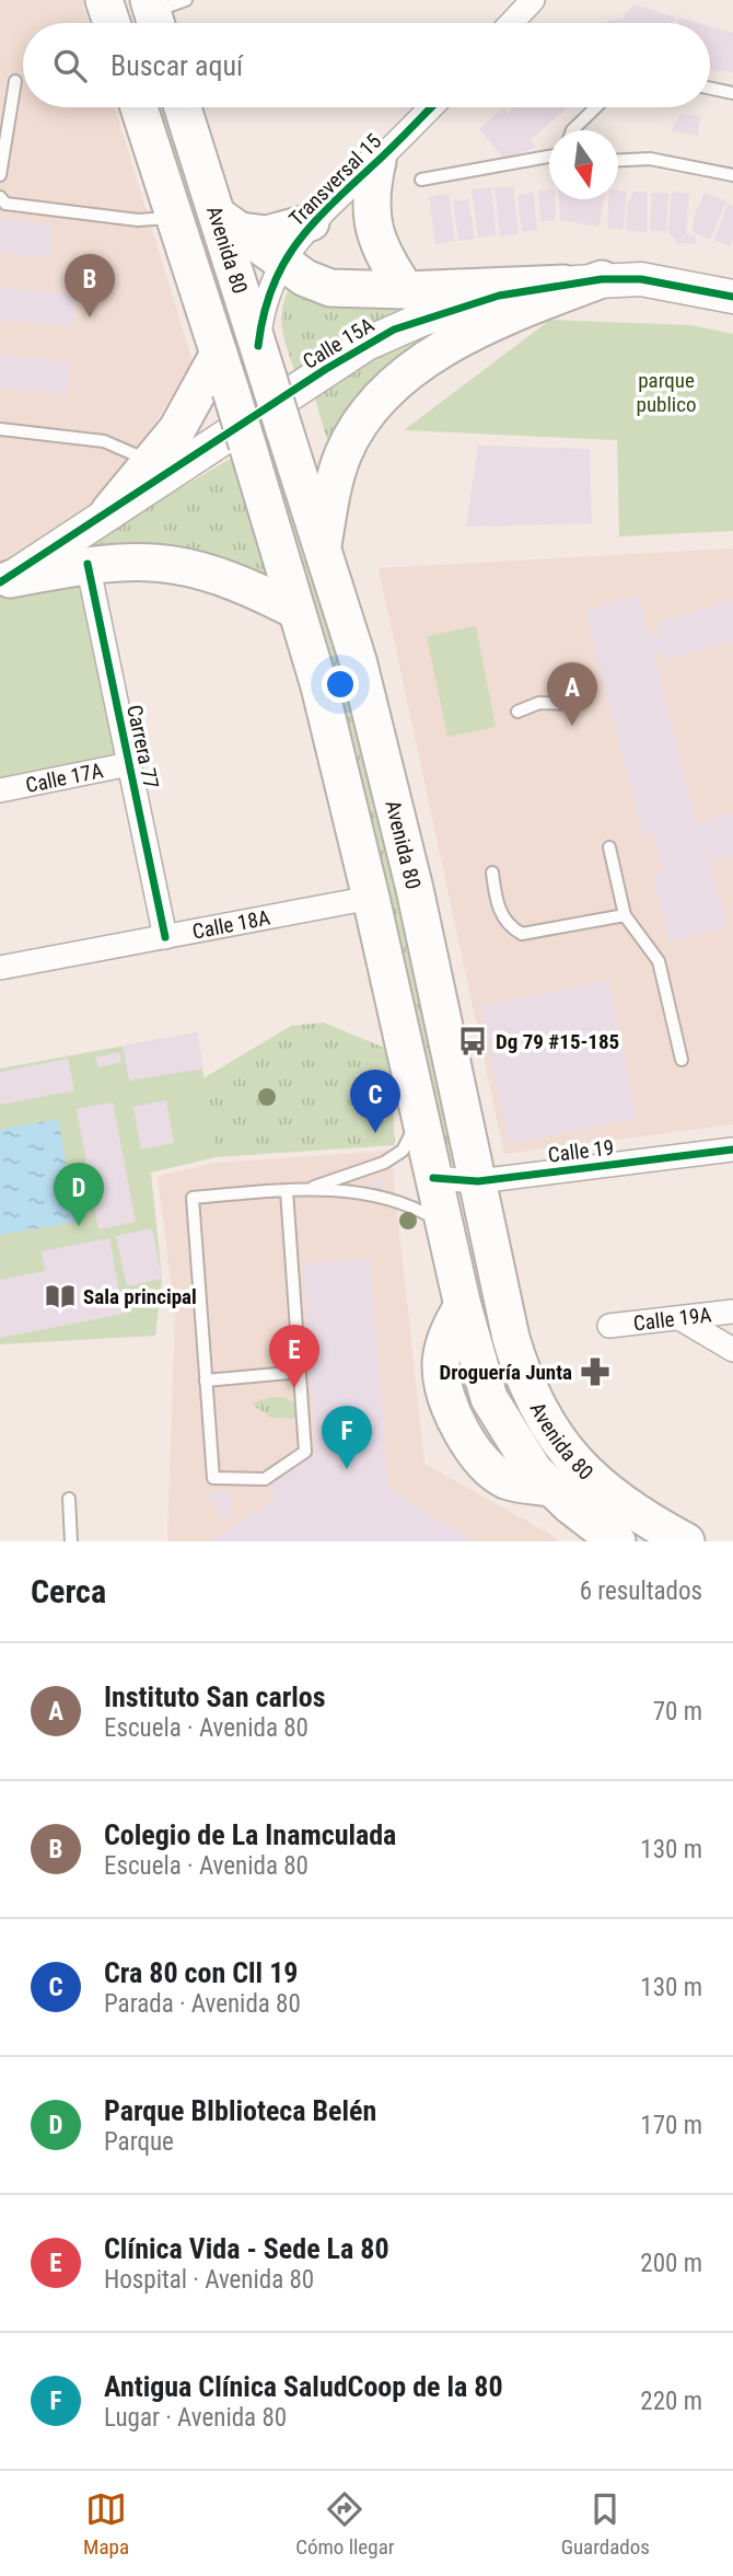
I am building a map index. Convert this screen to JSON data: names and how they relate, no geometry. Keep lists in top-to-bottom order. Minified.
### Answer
{"streets":{"main road":["Avenida 80"],"street":["Transversal 15","Calle 15A","Carrera 77","Calle 17A","Calle 18A","Calle 19","Calle 19A"]},"crossings":[["Transversal 15","Avenida 80"],["Avenida 80","Calle 18A"],["Avenida 80","Calle 19"],["Carrera 77","Calle 17A"],["Carrera 77","Calle 18A"]],"parks":["parque publico"],"places":{"bus stop":["Dg 79 #15-185"],"library":["Sala principal"],"pharmacy":["Droguería Junta"]},"north":"bottom","page":{"search":"Buscar aquí","pins":["B","A","C","D","E","F"],"heading":["Cerca","6 resultados"],"list":[{"mark":"A","name":"Instituto San carlos","note":"Escuela · Avenida 80","value":"70 m"},{"mark":"B","name":"Colegio de La Inamculada","note":"Escuela · Avenida 80","value":"130 m"},{"mark":"C","name":"Cra 80 con Cll 19","note":"Parada · Avenida 80","value":"130 m"},{"mark":"D","name":"Parque BIblioteca Belén","note":"Parque","value":"170 m"},{"mark":"E","name":"Clínica Vida - Sede La 80","note":"Hospital · Avenida 80","value":"200 m"},{"mark":"F","name":"Antigua Clínica SaludCoop de la 80","note":"Lugar · Avenida 80","value":"220 m"}],"nav":["Mapa","Cómo llegar","Guardados"]}}
